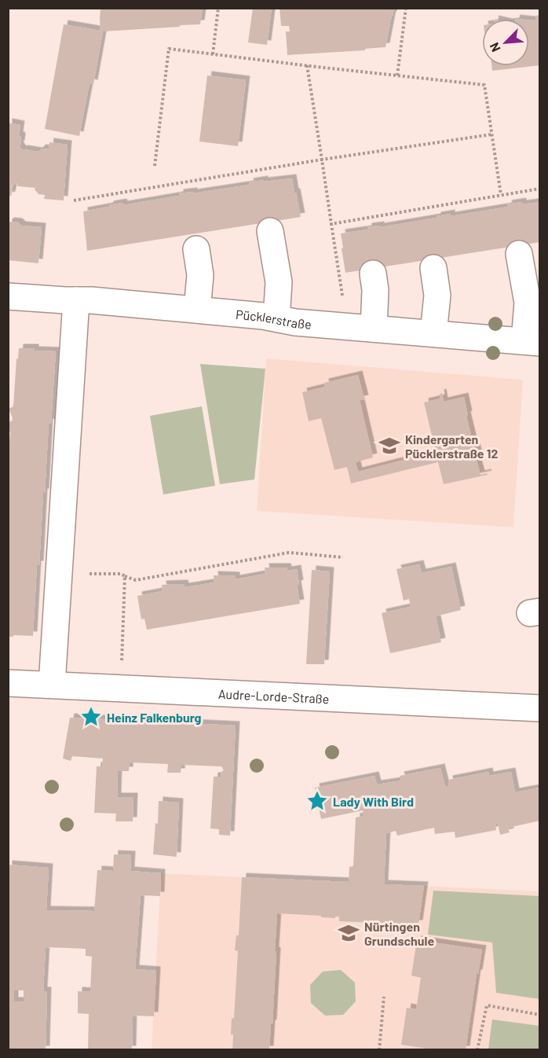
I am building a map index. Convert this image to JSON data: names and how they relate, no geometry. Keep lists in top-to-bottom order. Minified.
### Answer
{"streets":{"street":["Pücklerstraße","Audre-Lorde-Straße"]},"places":{"school or university":["Kindergarten Pücklerstraße 12","Nürtingen Grundschule"],"place":["Heinz Falkenburg","Lady With Bird"]},"north":"bottom left"}
